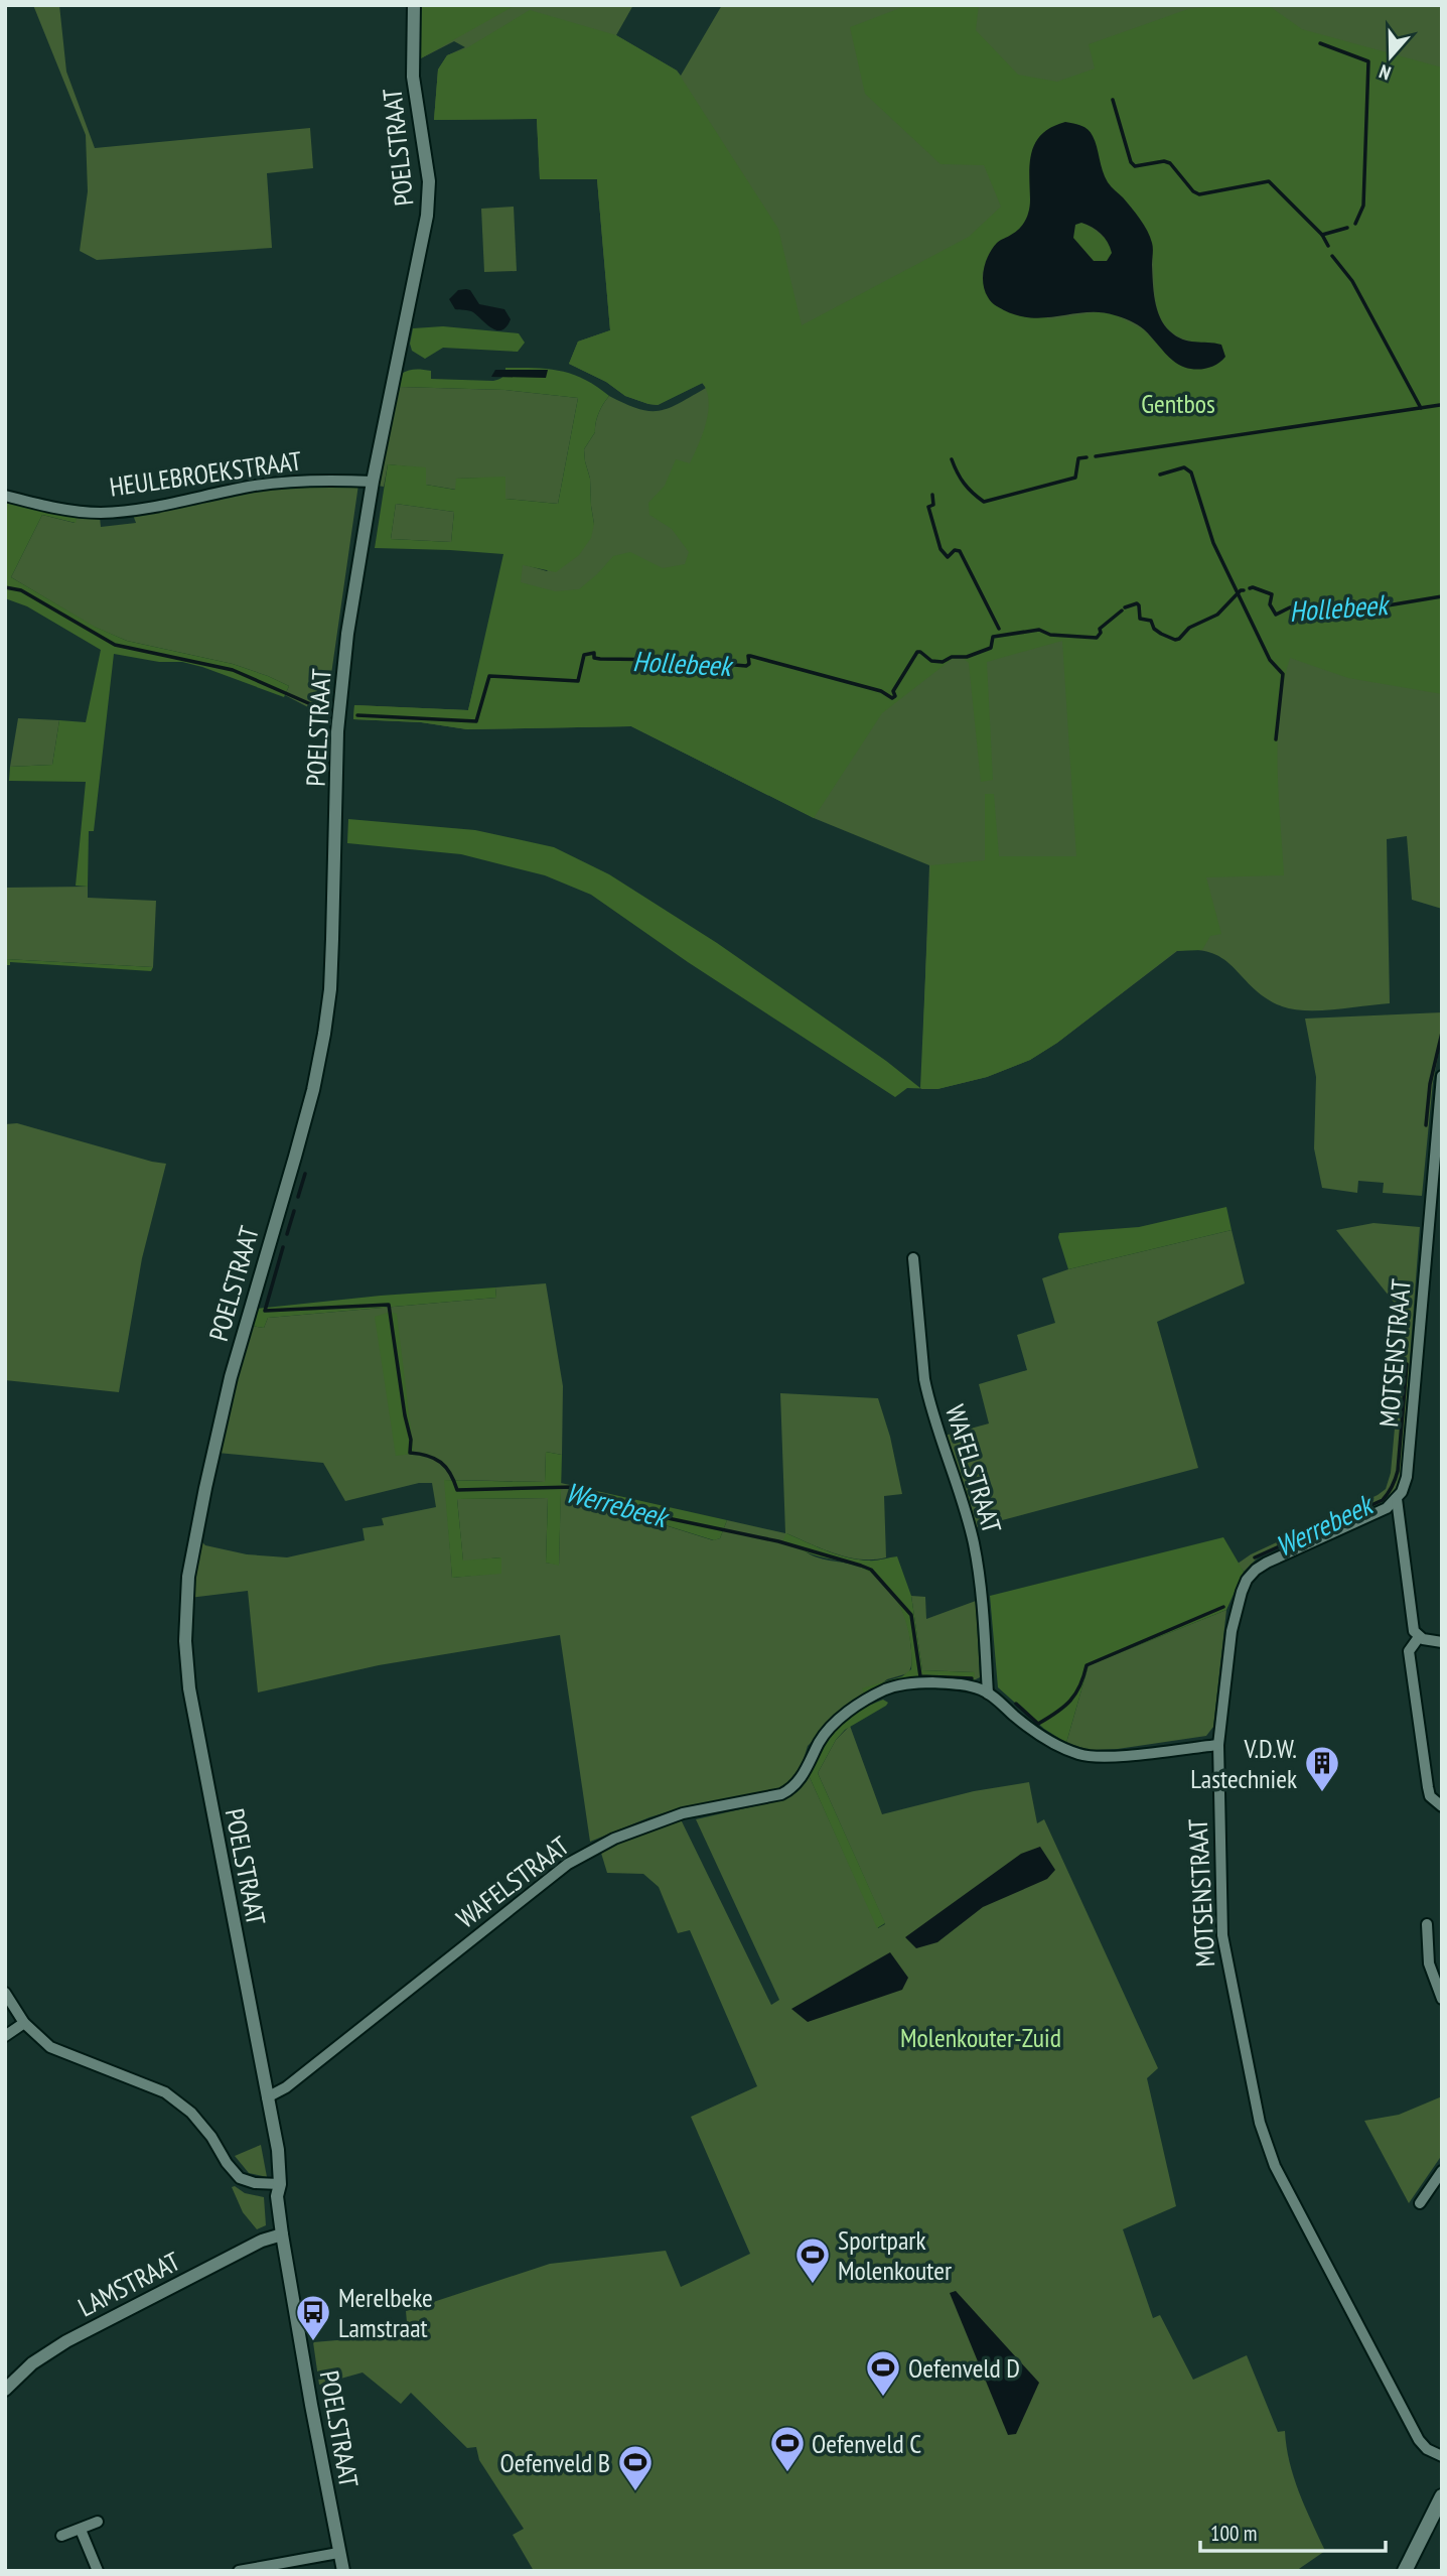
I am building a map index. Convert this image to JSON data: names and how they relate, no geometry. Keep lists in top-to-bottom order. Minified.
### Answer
{"streets":{"street":["POELSTRAAT","HEULEBROEKSTRAAT","MOTSENSTRAAT","WAFELSTRAAT","LAMSTRAAT"]},"crossings":[["POELSTRAAT","HEULEBROEKSTRAAT"],["POELSTRAAT","WAFELSTRAAT"],["POELSTRAAT","LAMSTRAAT"],["MOTSENSTRAAT","WAFELSTRAAT"]],"water":["Hollebeek","Werrebeek"],"parks":["Gentbos","Molenkouter-Zuid"],"places":{"building":["V.D.W. Lastechniek"],"sports":["Sportpark Molenkouter","Oefenveld D","Oefenveld C","Oefenveld B"],"bus stop":["Merelbeke Lamstraat"]},"scale_bar":"100 m","north":"bottom"}
